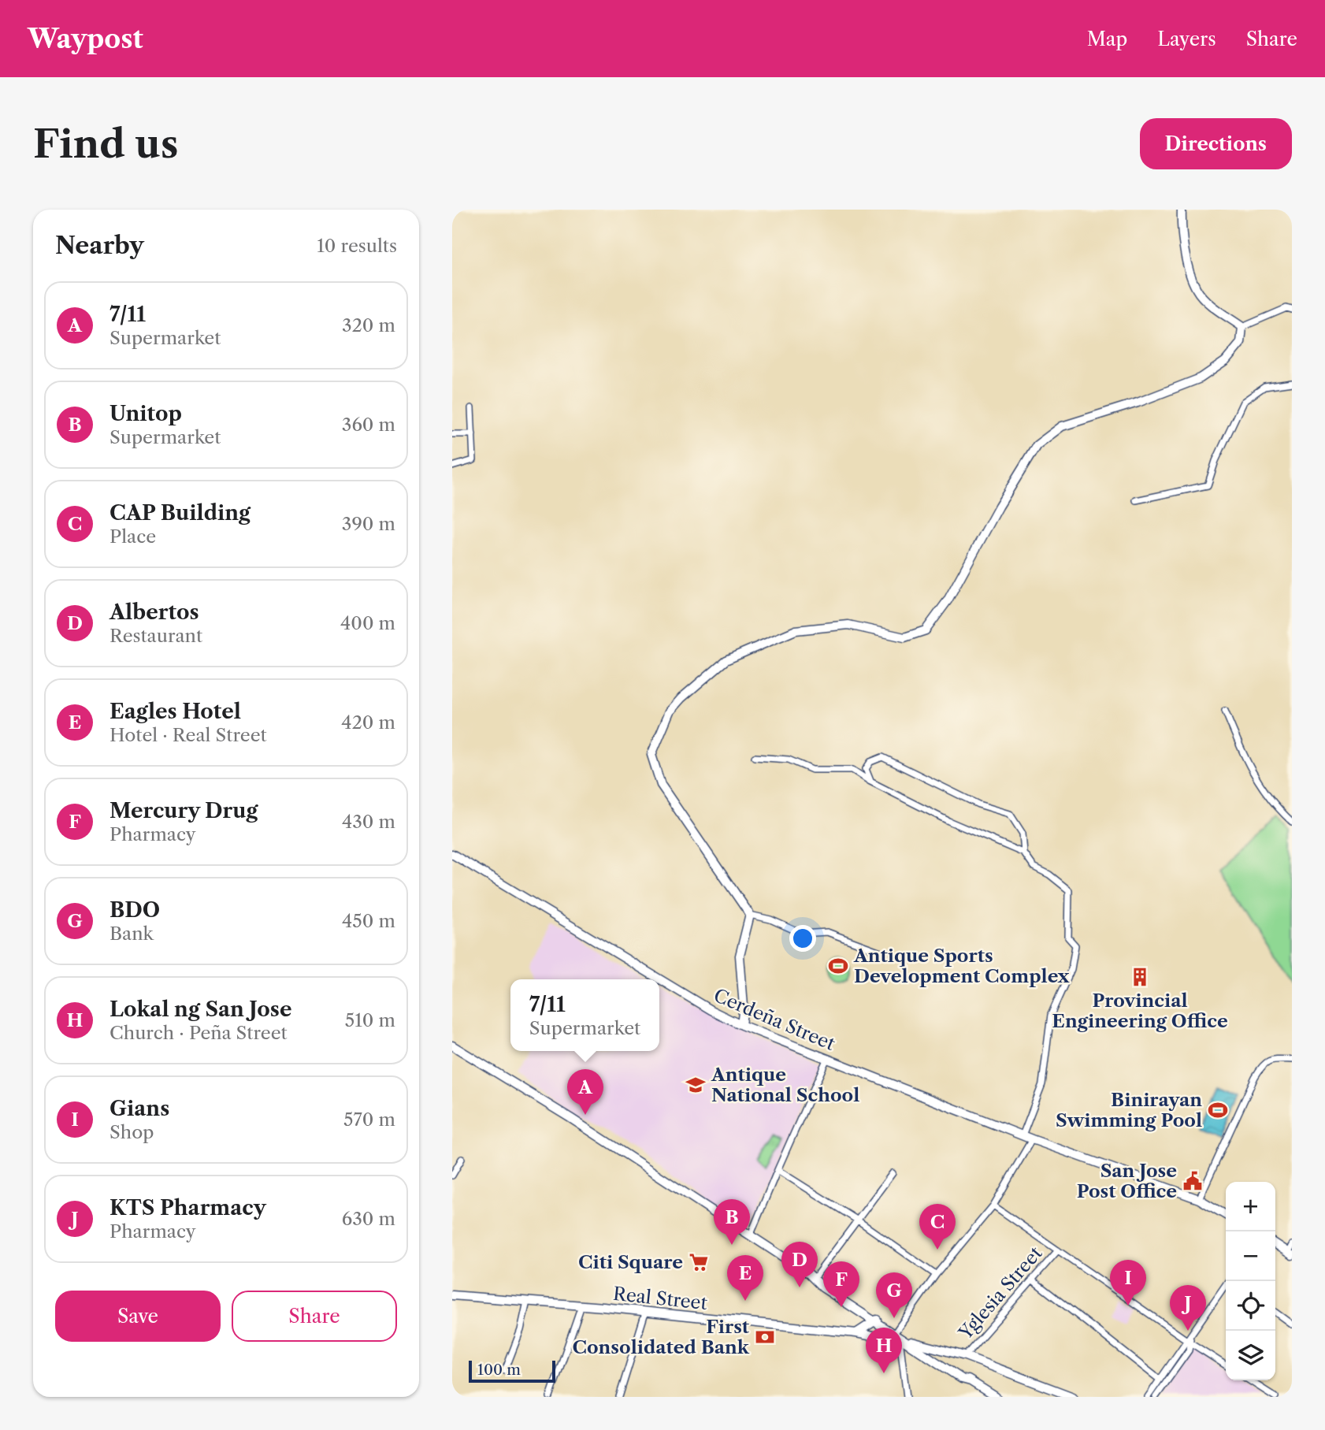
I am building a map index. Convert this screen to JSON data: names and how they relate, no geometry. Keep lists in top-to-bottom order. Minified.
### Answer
{"streets":{"main road":["Cerdeña Street","Real Street"],"street":["Yglesia Street"]},"places":{"sports":["Antique Sports Development Complex","Binirayan Swimming Pool"],"building":["Provincial Engineering Office"],"school or university":["Antique National School"],"public building":["San Jose Post Office"],"supermarket":["Citi Square"],"bank":["First Consolidated Bank"]},"scale_bar":"100 m","page":{"header":"Waypost","nav":["Map","Layers","Share"],"buttons":["Directions",["Save","Share"]],"title":"Find us","heading":["Nearby","10 results"],"list":[{"mark":"A","name":"7/11","note":"Supermarket","value":"320 m"},{"mark":"B","name":"Unitop","note":"Supermarket","value":"360 m"},{"mark":"C","name":"CAP Building","note":"Place","value":"390 m"},{"mark":"D","name":"Albertos","note":"Restaurant","value":"400 m"},{"mark":"E","name":"Eagles Hotel","note":"Hotel · Real Street","value":"420 m"},{"mark":"F","name":"Mercury Drug","note":"Pharmacy","value":"430 m"},{"mark":"G","name":"BDO","note":"Bank","value":"450 m"},{"mark":"H","name":"Lokal ng San Jose","note":"Church · Peña Street","value":"510 m"},{"mark":"I","name":"Gians","note":"Shop","value":"570 m"},{"mark":"J","name":"KTS Pharmacy","note":"Pharmacy","value":"630 m"}],"popup":["7/11","Supermarket"],"pins":["A","B","C","D","E","I","F","G","J","H"],"map_buttons":["+","−"],"scale":"100 m"}}
